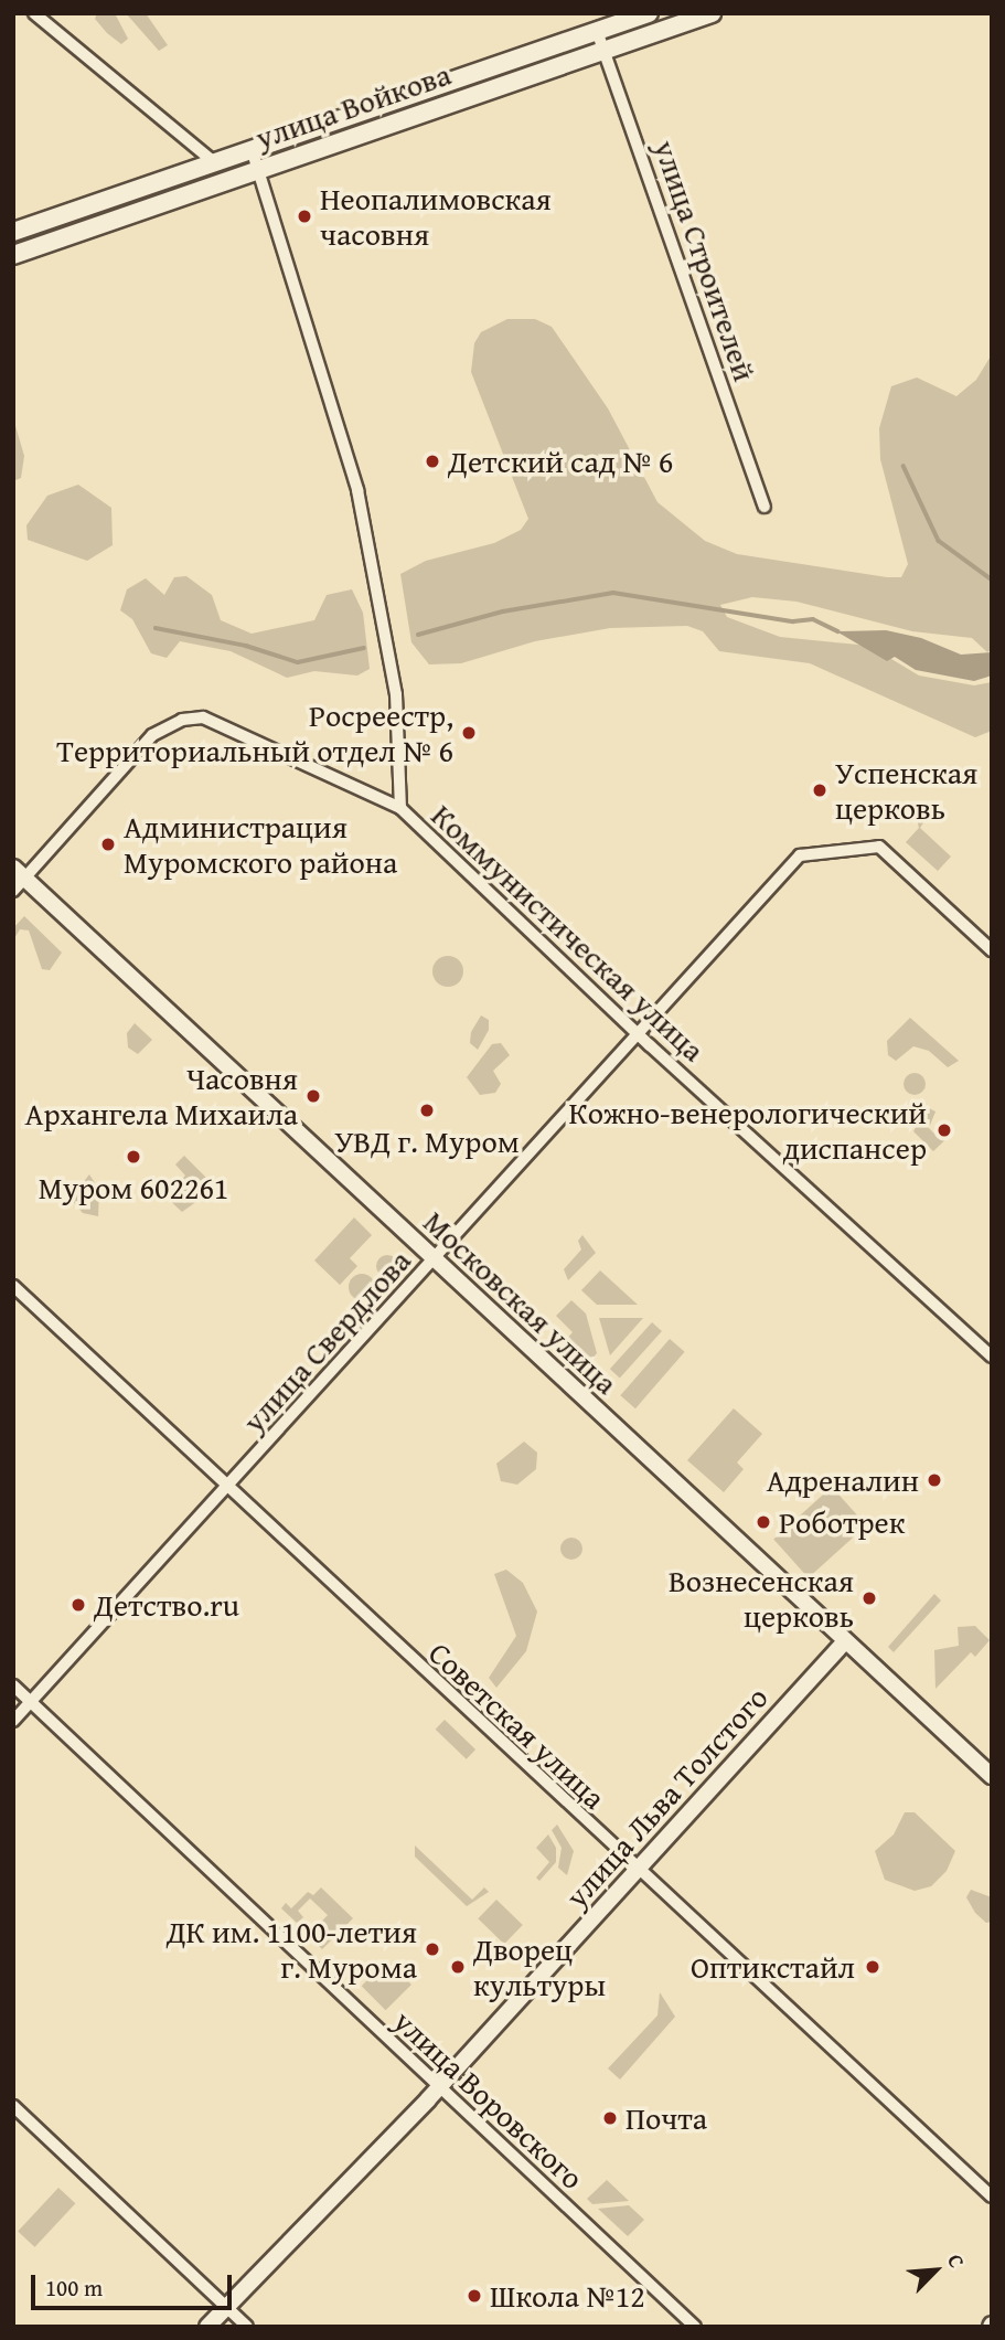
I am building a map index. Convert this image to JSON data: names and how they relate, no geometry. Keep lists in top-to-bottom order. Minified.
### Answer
{"streets":{"main road":["улица Войкова"],"street":["улица Строителей","Коммунистическая улица","Московская улица","улица Свердлова","Советская улица","улица Льва Толстого","улица Воровского"]},"crossings":[["улица Войкова","улица Строителей"],["Коммунистическая улица","Московская улица"],["Коммунистическая улица","улица Свердлова"],["Московская улица","улица Свердлова"],["Московская улица","улица Льва Толстого"],["улица Свердлова","Советская улица"],["улица Свердлова","улица Воровского"],["Советская улица","улица Льва Толстого"],["улица Льва Толстого","улица Воровского"]],"places":["Неопалимовская часовня","Детский сад № 6","Росреестр, Территориальный отдел № 6","Успенская церковь","Администрация Муромского района","Часовня Архангела Михаила","УВД г. Муром","Кожно-венерологический диспансер","Муром 602261","Адреналин","Роботрек","Вознесенская церковь","Детство.ru","ДК им. 1100-летия г. Мурома","Дворец культуры","Оптикстайл","Почта","Школа №12"],"scale_bar":"100 m","north":"top right"}
